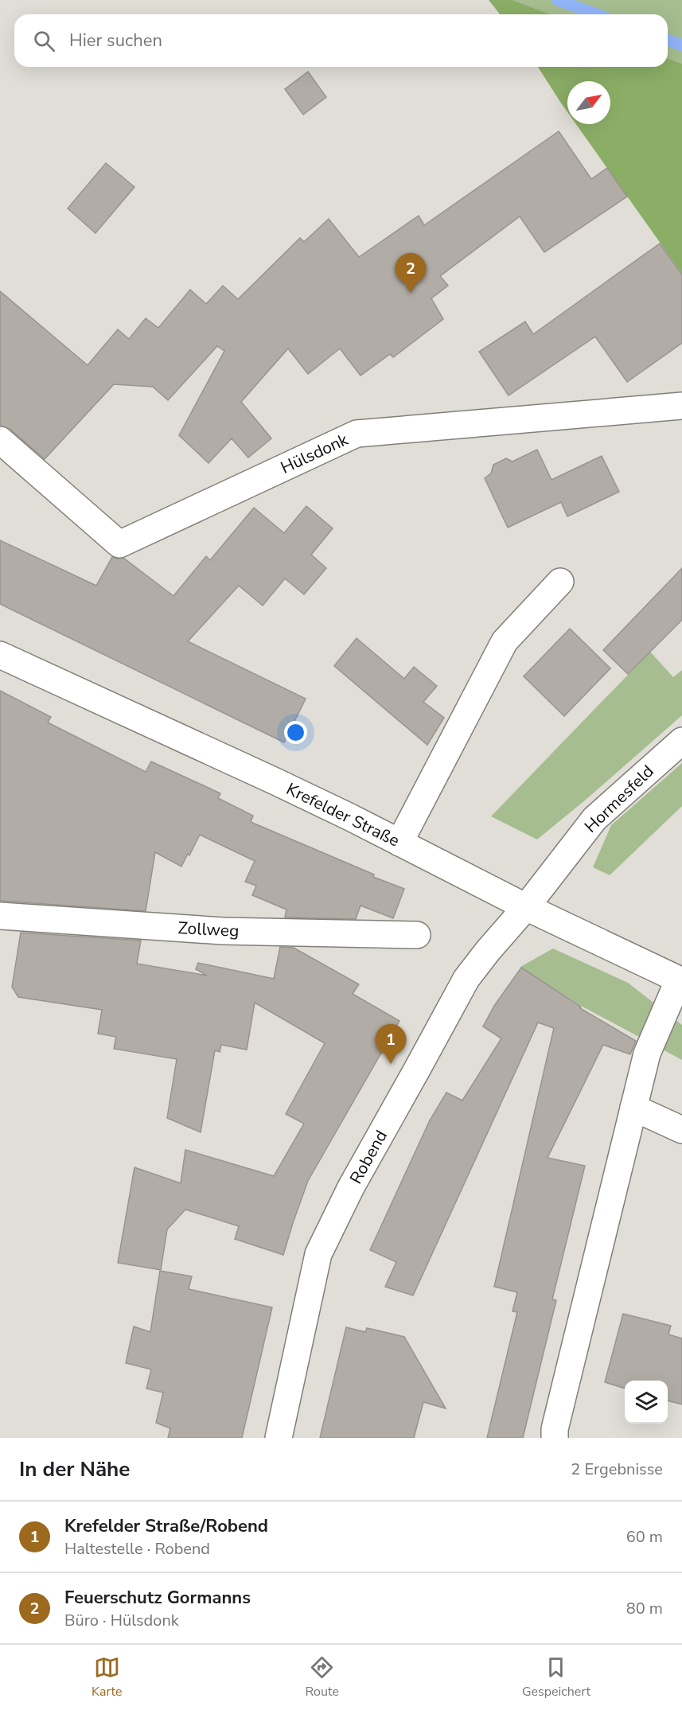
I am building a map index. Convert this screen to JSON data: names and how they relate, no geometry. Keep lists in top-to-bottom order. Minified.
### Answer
{"streets":{"street":["Hülsdonk","Hormesfeld","Krefelder Straße","Zollweg","Robend"]},"crossings":[["Hormesfeld","Krefelder Straße"],["Hormesfeld","Robend"],["Krefelder Straße","Robend"]],"north":"top right","page":{"search":"Hier suchen","pins":["2","1"],"heading":["In der Nähe","2 Ergebnisse"],"list":[{"mark":"1","name":"Krefelder Straße/Robend","note":"Haltestelle · Robend","value":"60 m"},{"mark":"2","name":"Feuerschutz Gormanns","note":"Büro · Hülsdonk","value":"80 m"}],"nav":["Karte","Route","Gespeichert"]}}
